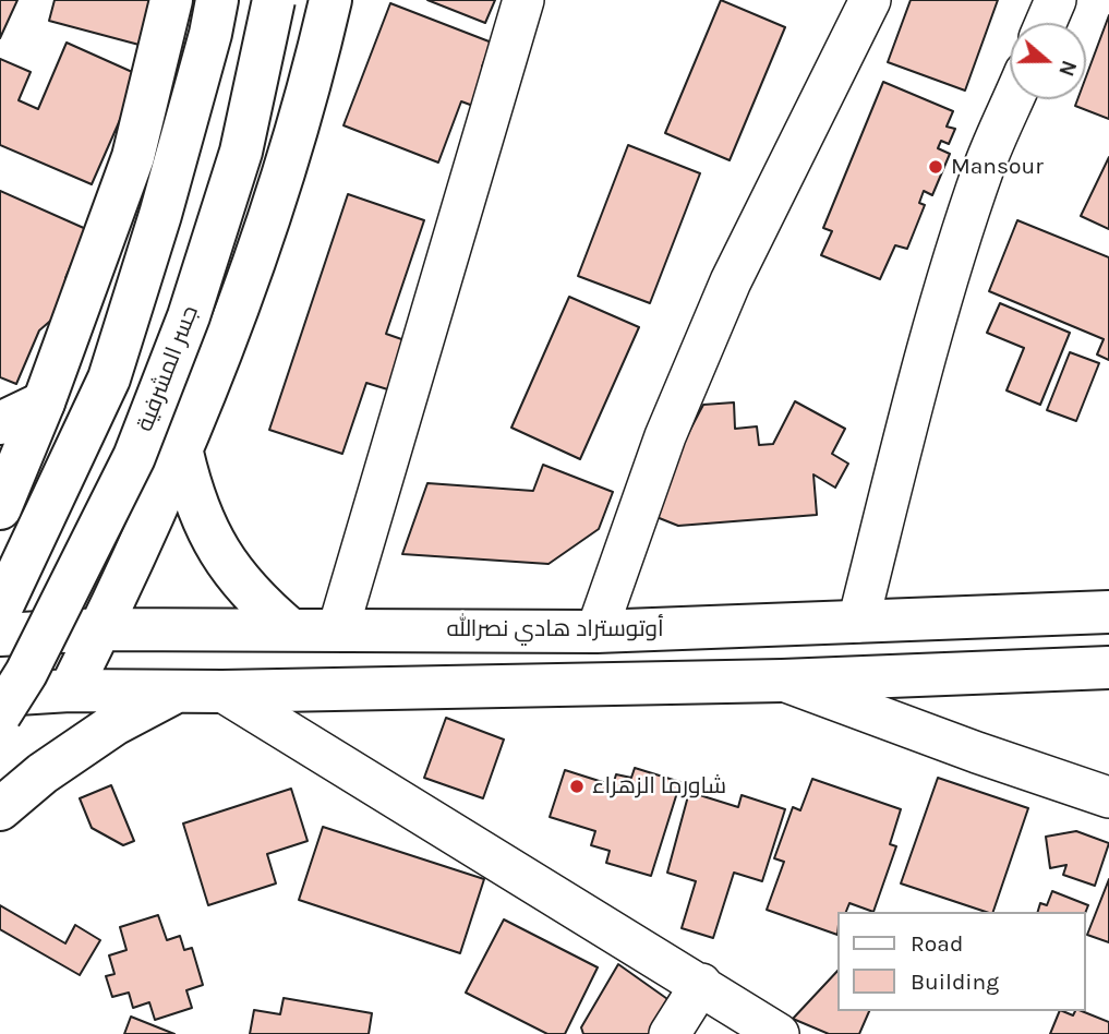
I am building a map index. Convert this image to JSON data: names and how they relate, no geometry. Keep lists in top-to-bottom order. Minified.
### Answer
{"streets":{"main road":["جسر المشرفية","أوتوستراد هادي نصرالله"]},"places":["Mansour","شاورما الزهراء"],"legend":["Road","Building"],"north":"right"}
